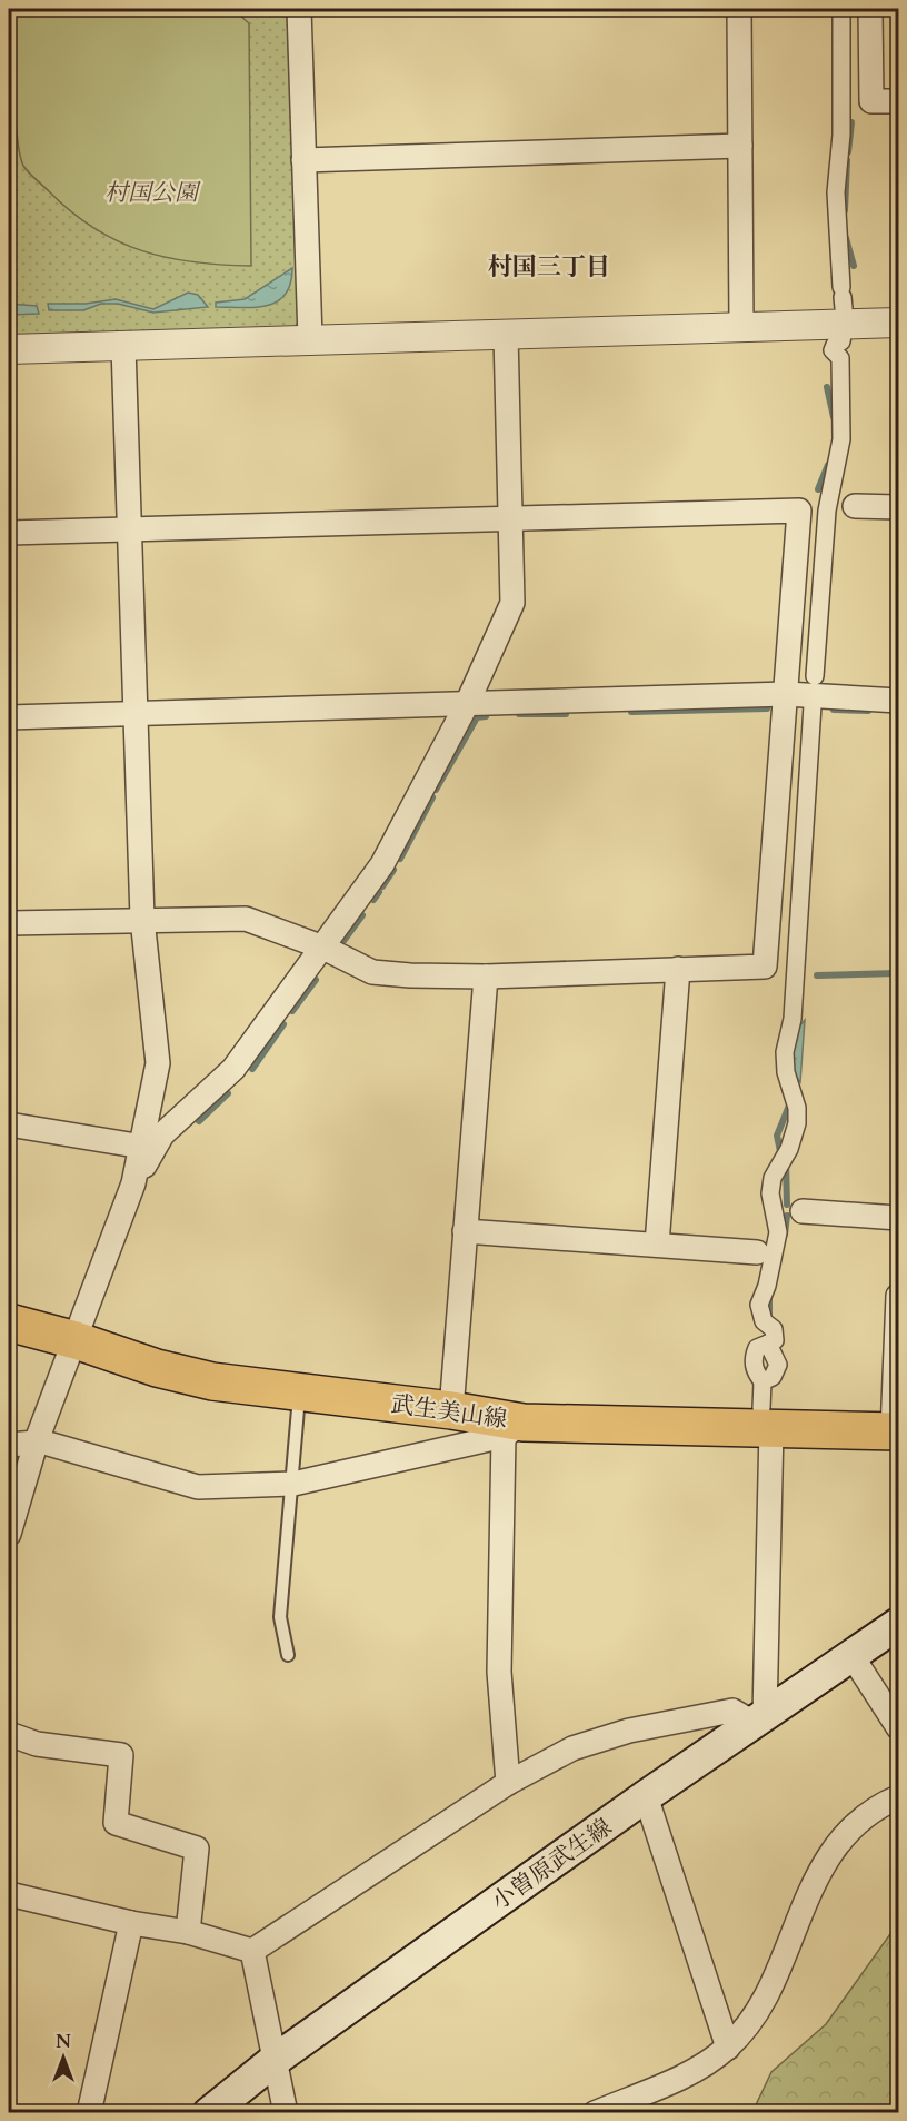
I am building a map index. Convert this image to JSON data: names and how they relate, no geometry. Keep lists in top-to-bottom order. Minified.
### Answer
{"streets":{"main road":["武生美山線","小曽原武生線"]},"districts":["村国三丁目"],"parks":["村国公園"],"north":"top"}
